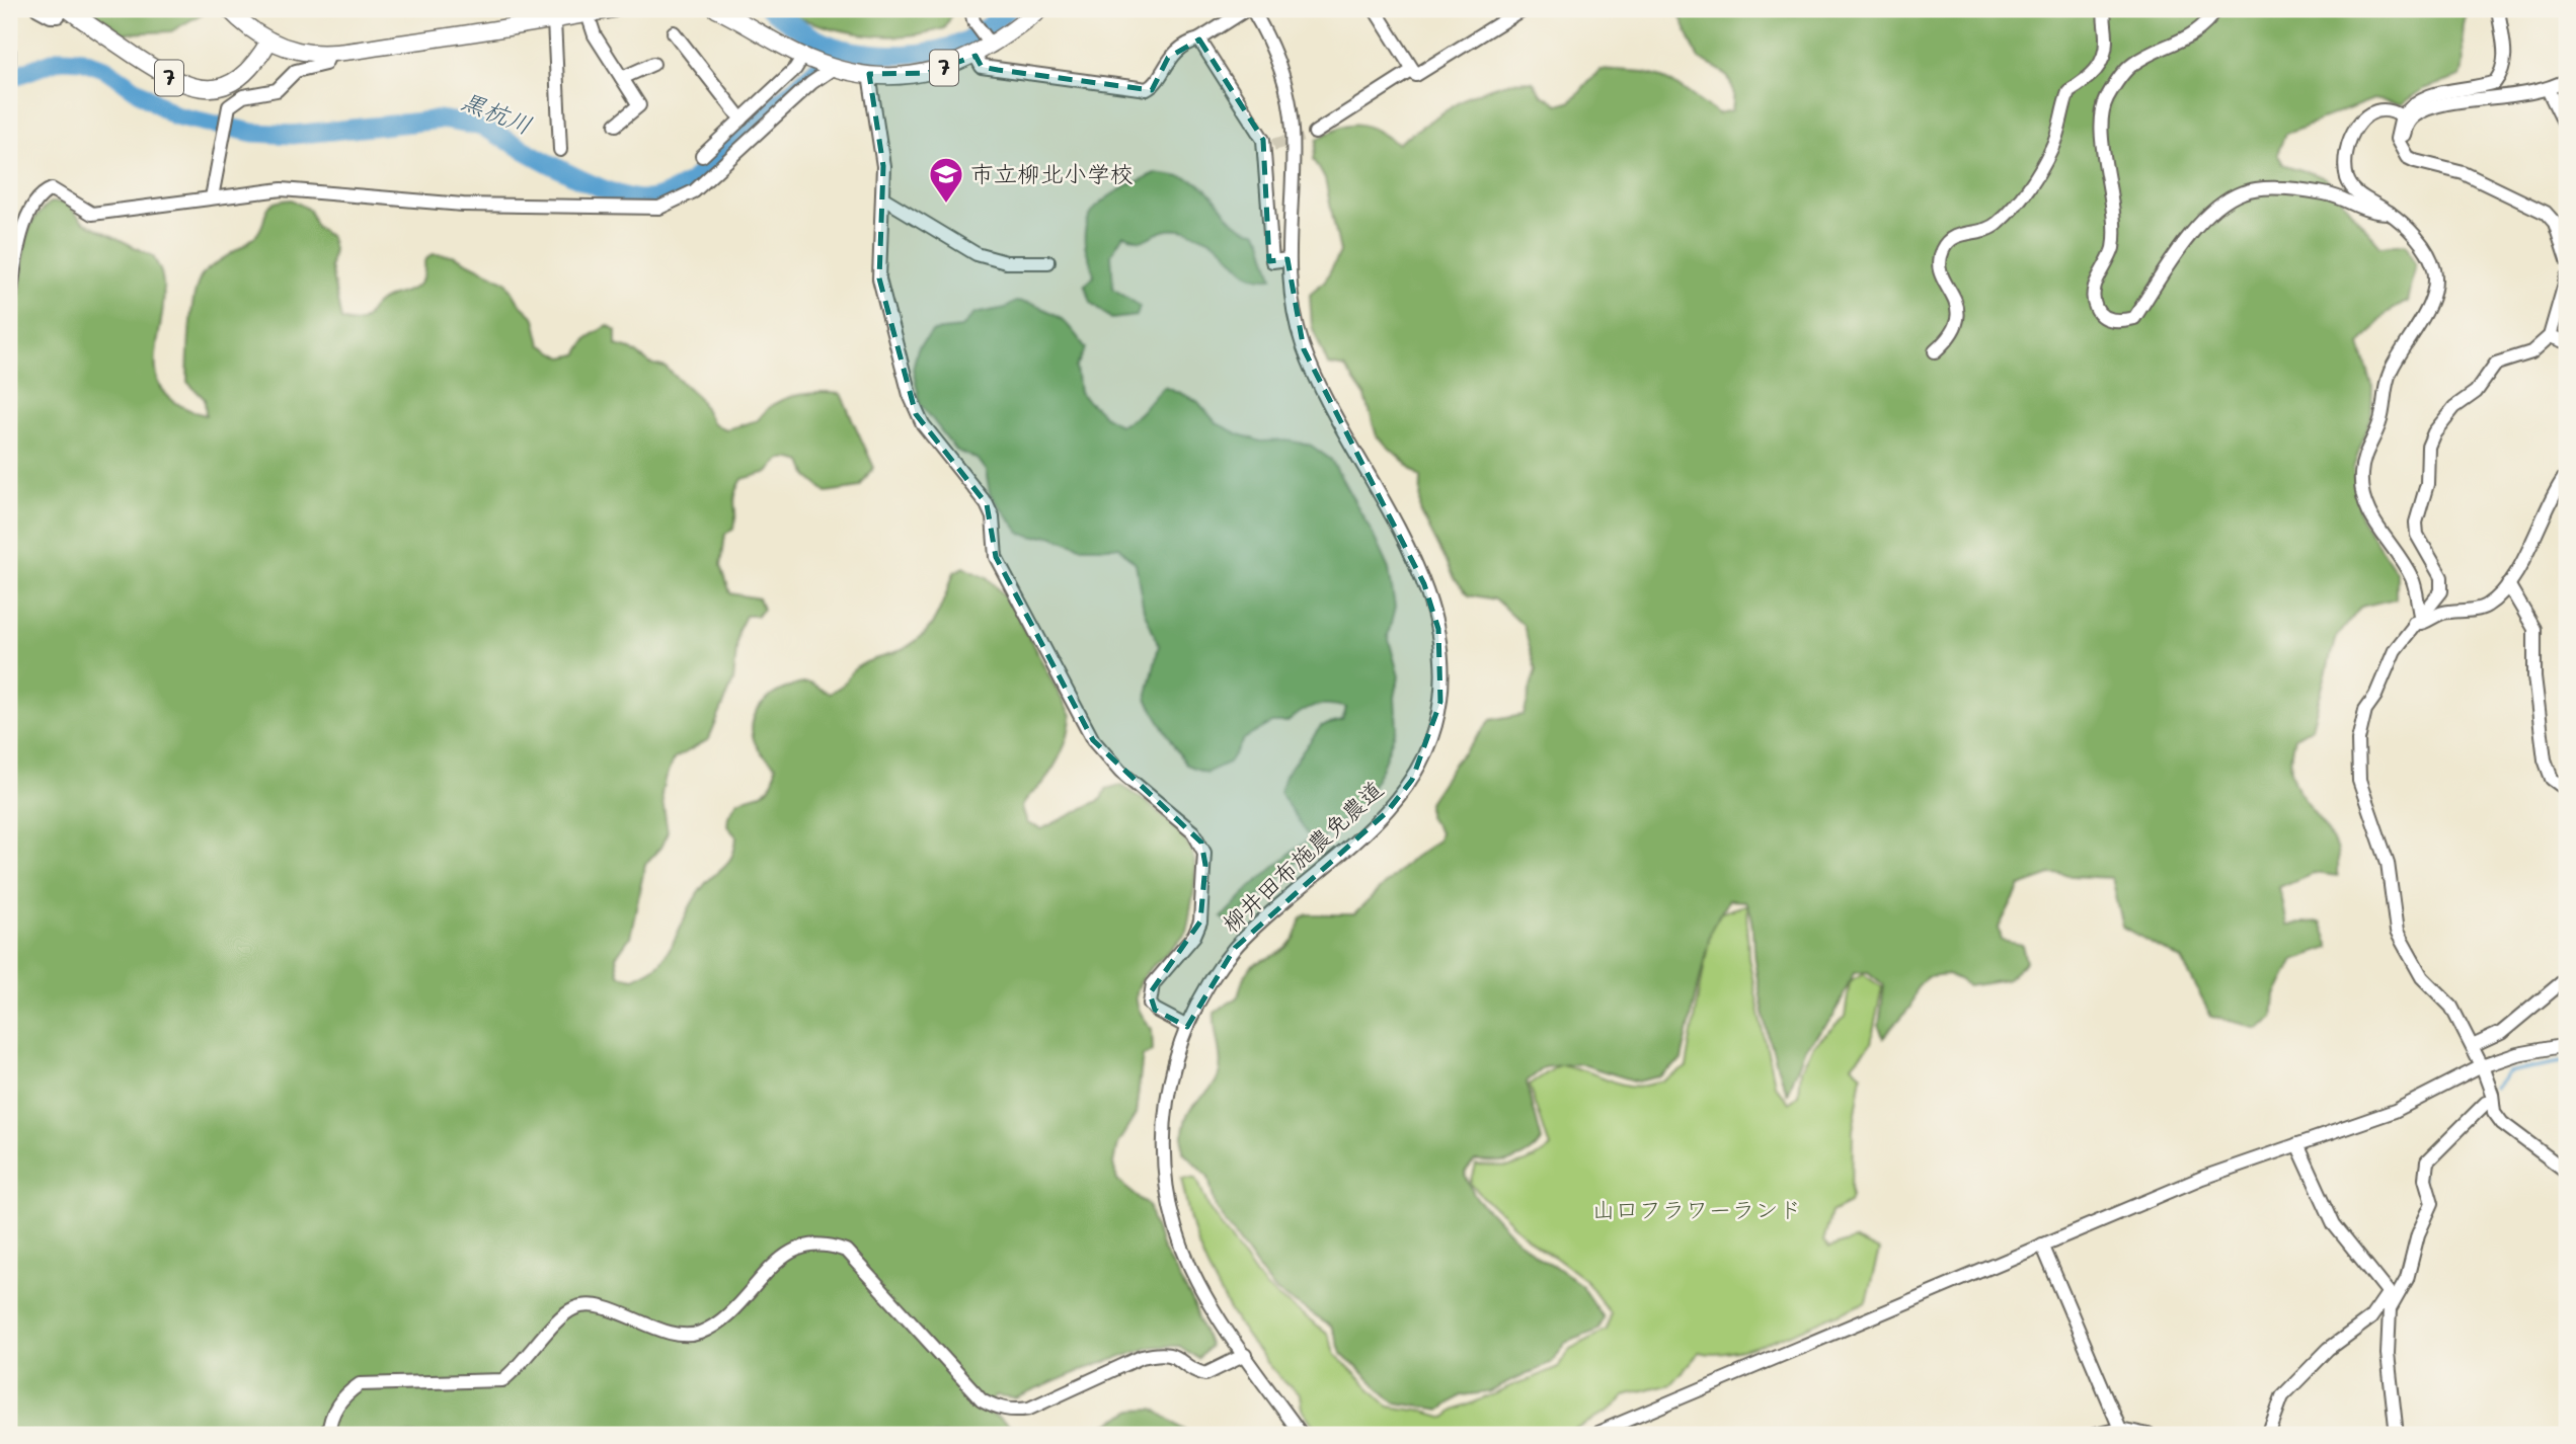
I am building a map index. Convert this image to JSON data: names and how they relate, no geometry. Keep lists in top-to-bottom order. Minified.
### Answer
{"streets":{"main road":["7"],"street":["柳井田布施農免農道"]},"water":["黒杭川"],"parks":["山口フラワーランド"],"places":{"school or university":["市立柳北小学校"]}}
